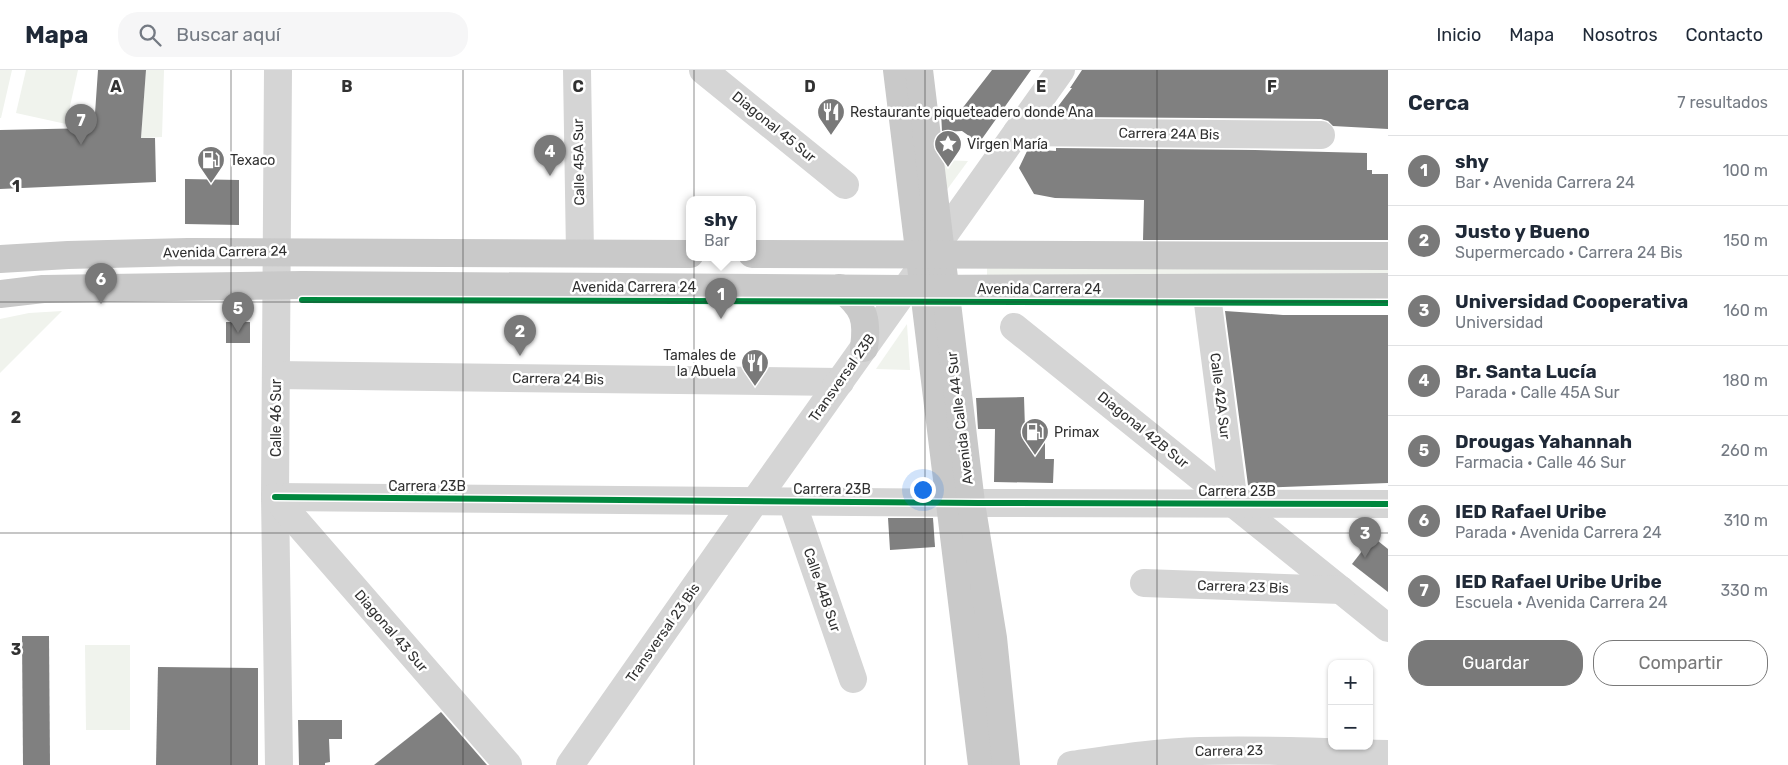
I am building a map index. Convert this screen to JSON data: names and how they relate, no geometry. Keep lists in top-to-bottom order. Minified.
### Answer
{"streets":{"main road":["Avenida Carrera 24","Avenida Calle 44 Sur"],"street":["Diagonal 45 Sur","Carrera 24A Bis","Calle 45A Sur","Transversal 23B","Carrera 24 Bis","Calle 42A Sur","Calle 46 Sur","Diagonal 42B Sur","Carrera 23B","Carrera 23 Bis","Calle 44B Sur","Diagonal 43 Sur","Transversal 23 Bis","Carrera 23"]},"crossings":[["Carrera 24A Bis","Transversal 23B"],["Calle 45A Sur","Avenida Carrera 24"],["Avenida Carrera 24","Transversal 23B"],["Avenida Carrera 24","Calle 42A Sur"],["Avenida Carrera 24","Calle 46 Sur"],["Avenida Carrera 24","Avenida Calle 44 Sur"],["Transversal 23B","Carrera 24 Bis"],["Transversal 23B","Avenida Calle 44 Sur"],["Transversal 23B","Carrera 23B"],["Transversal 23B","Transversal 23 Bis"],["Carrera 24 Bis","Calle 46 Sur"],["Calle 42A Sur","Diagonal 42B Sur"],["Calle 42A Sur","Carrera 23B"],["Calle 46 Sur","Carrera 23B"],["Calle 46 Sur","Diagonal 43 Sur"],["Avenida Calle 44 Sur","Carrera 23B"],["Diagonal 42B Sur","Carrera 23B"],["Diagonal 42B Sur","Carrera 23 Bis"],["Carrera 23B","Calle 44B Sur"],["Carrera 23B","Diagonal 43 Sur"],["Carrera 23B","Transversal 23 Bis"]],"places":{"restaurant":["Restaurante piqueteadero donde Ana","Tamales de la Abuela"],"place":["Virgen María"],"fuel station":["Texaco","Primax"]},"page":{"header":"Mapa","search":"Buscar aquí","nav":["Inicio","Mapa","Nosotros","Contacto"],"heading":["Cerca","7 resultados"],"pins":["7","4","6","1","5","2","3"],"list":[{"mark":"1","name":"shy","note":"Bar · Avenida Carrera 24","value":"100 m"},{"mark":"2","name":"Justo y Bueno","note":"Supermercado · Carrera 24 Bis","value":"150 m"},{"mark":"3","name":"Universidad Cooperativa","note":"Universidad","value":"160 m"},{"mark":"4","name":"Br. Santa Lucía","note":"Parada · Calle 45A Sur","value":"180 m"},{"mark":"5","name":"Drougas Yahannah","note":"Farmacia · Calle 46 Sur","value":"260 m"},{"mark":"6","name":"IED Rafael Uribe","note":"Parada · Avenida Carrera 24","value":"310 m"},{"mark":"7","name":"IED Rafael Uribe Uribe","note":"Escuela · Avenida Carrera 24","value":"330 m"}],"popup":["shy","Bar"],"buttons":["Guardar","Compartir"],"map_buttons":["+","−"]},"grid":{"columns":["A","B","C","D","E","F"],"rows":["1","2","3"]}}
